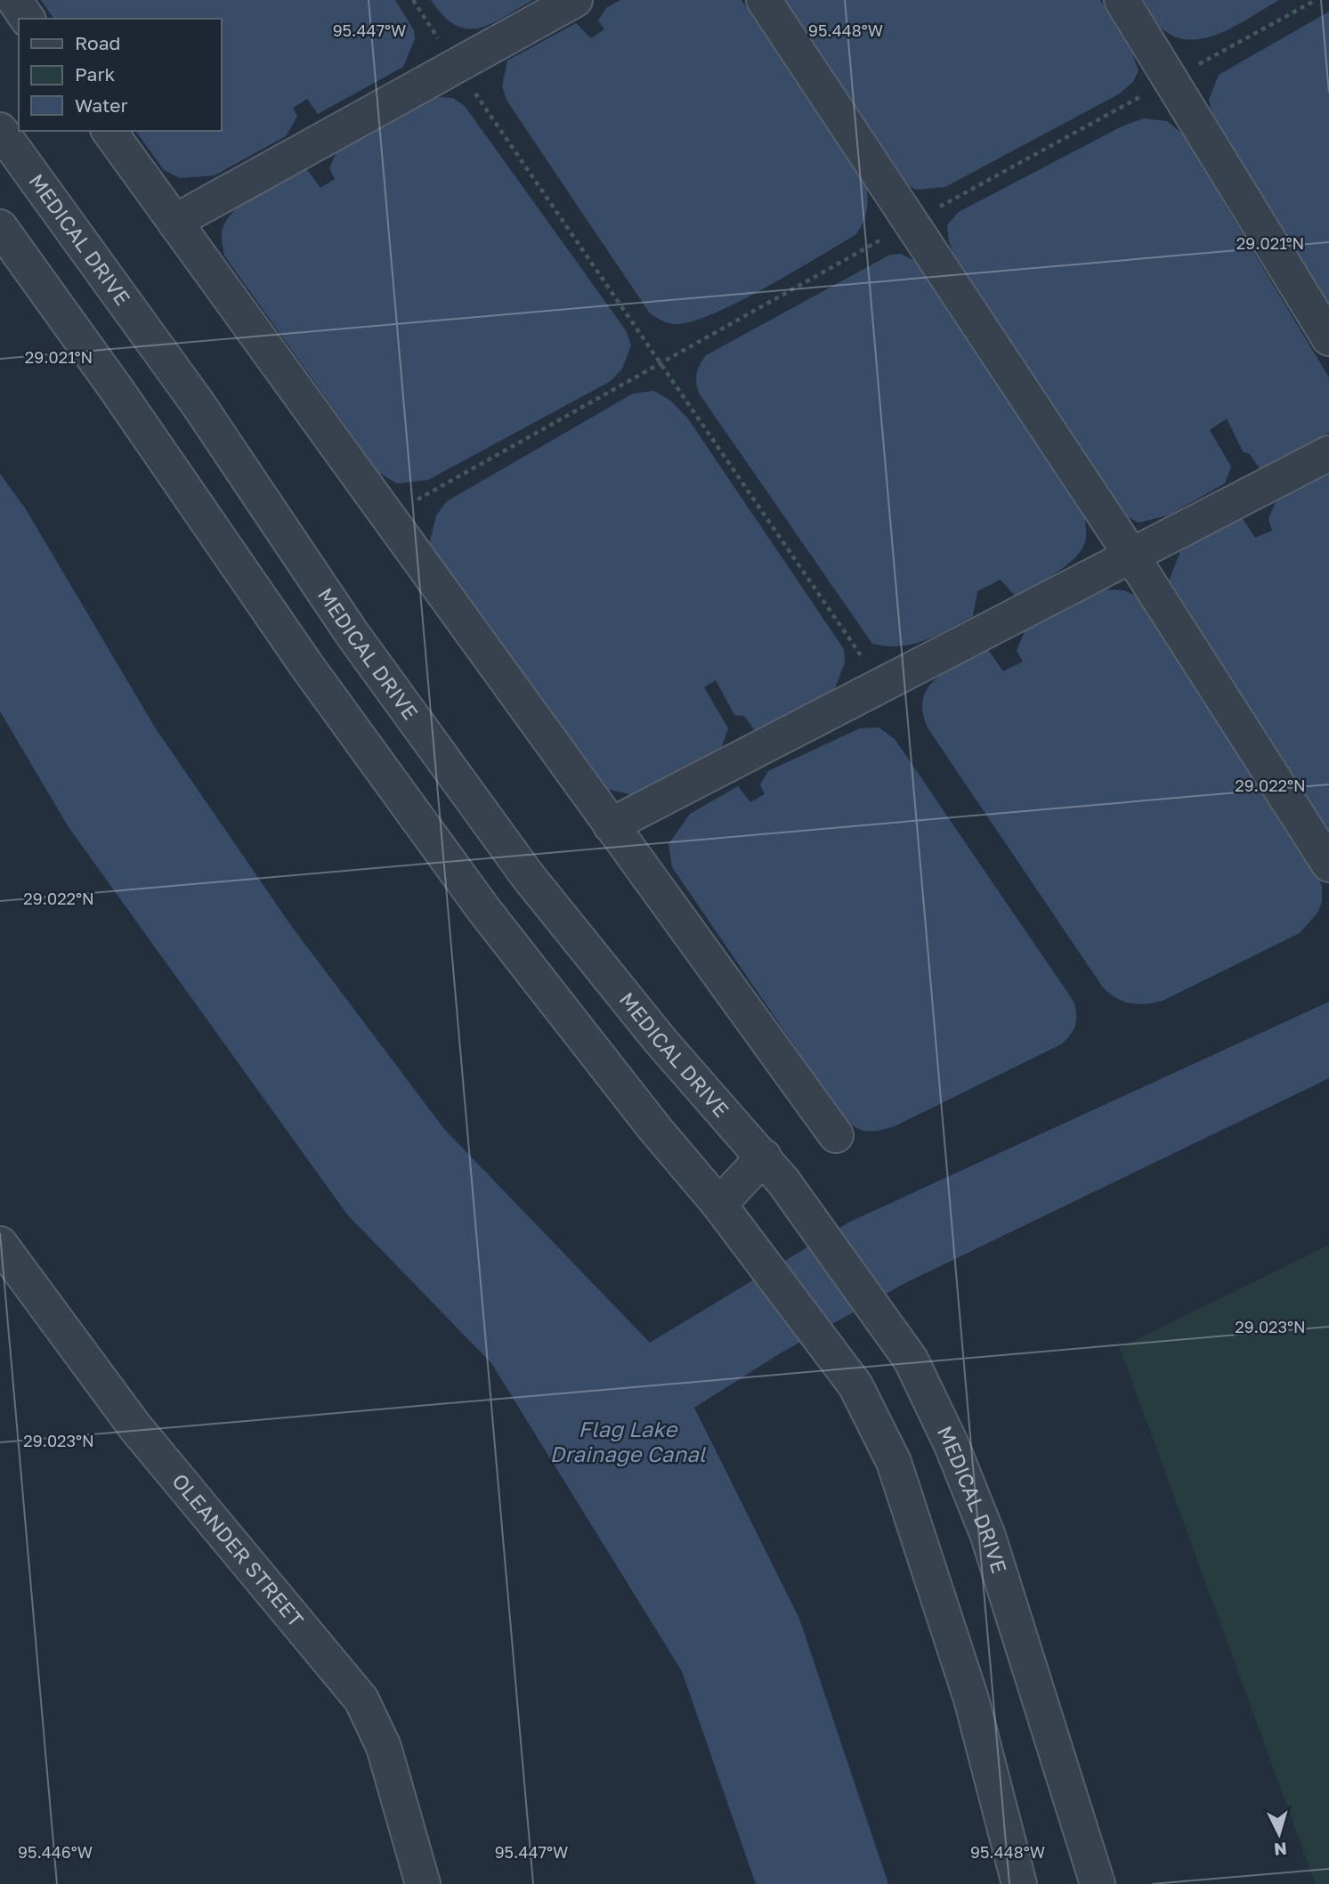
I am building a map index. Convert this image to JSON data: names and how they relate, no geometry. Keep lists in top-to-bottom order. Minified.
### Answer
{"streets":{"street":["MEDICAL DRIVE","OLEANDER STREET"]},"water":["Flag Lake Drainage Canal"],"legend":["Road","Park","Water"],"north":"bottom","coordinates":["95.447°W","95.448°W","29.021°N","29.022°N","29.023°N","95.446°W"]}
